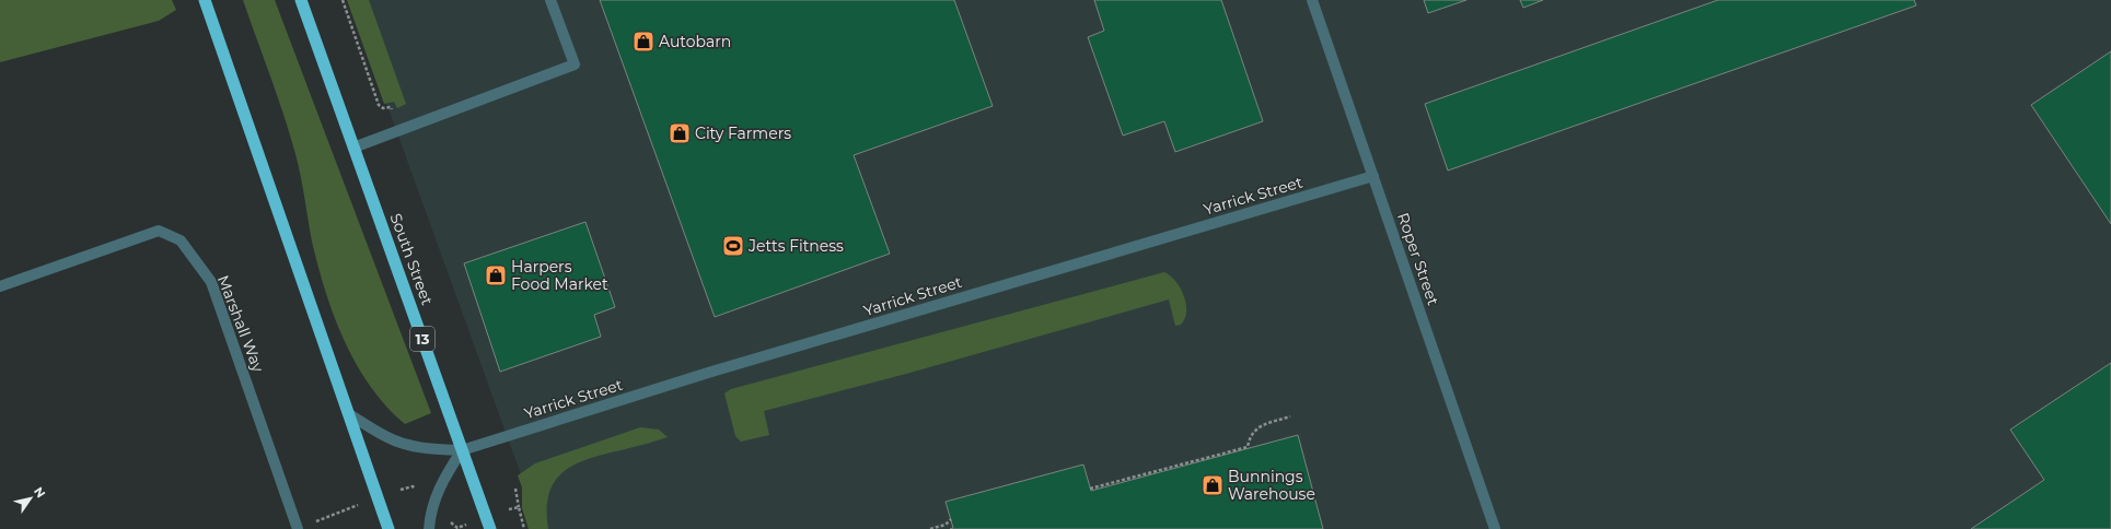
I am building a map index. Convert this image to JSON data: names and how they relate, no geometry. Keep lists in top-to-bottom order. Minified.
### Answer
{"streets":{"highway":["South Street","13"],"street":["Yarrick Street","Roper Street","Marshall Way"]},"crossings":[["Yarrick Street","South Street"],["Yarrick Street","Roper Street"]],"places":{"shop":["Autobarn","City Farmers","Harpers Food Market","Bunnings Warehouse"],"sports":["Jetts Fitness"]},"north":"top right"}
